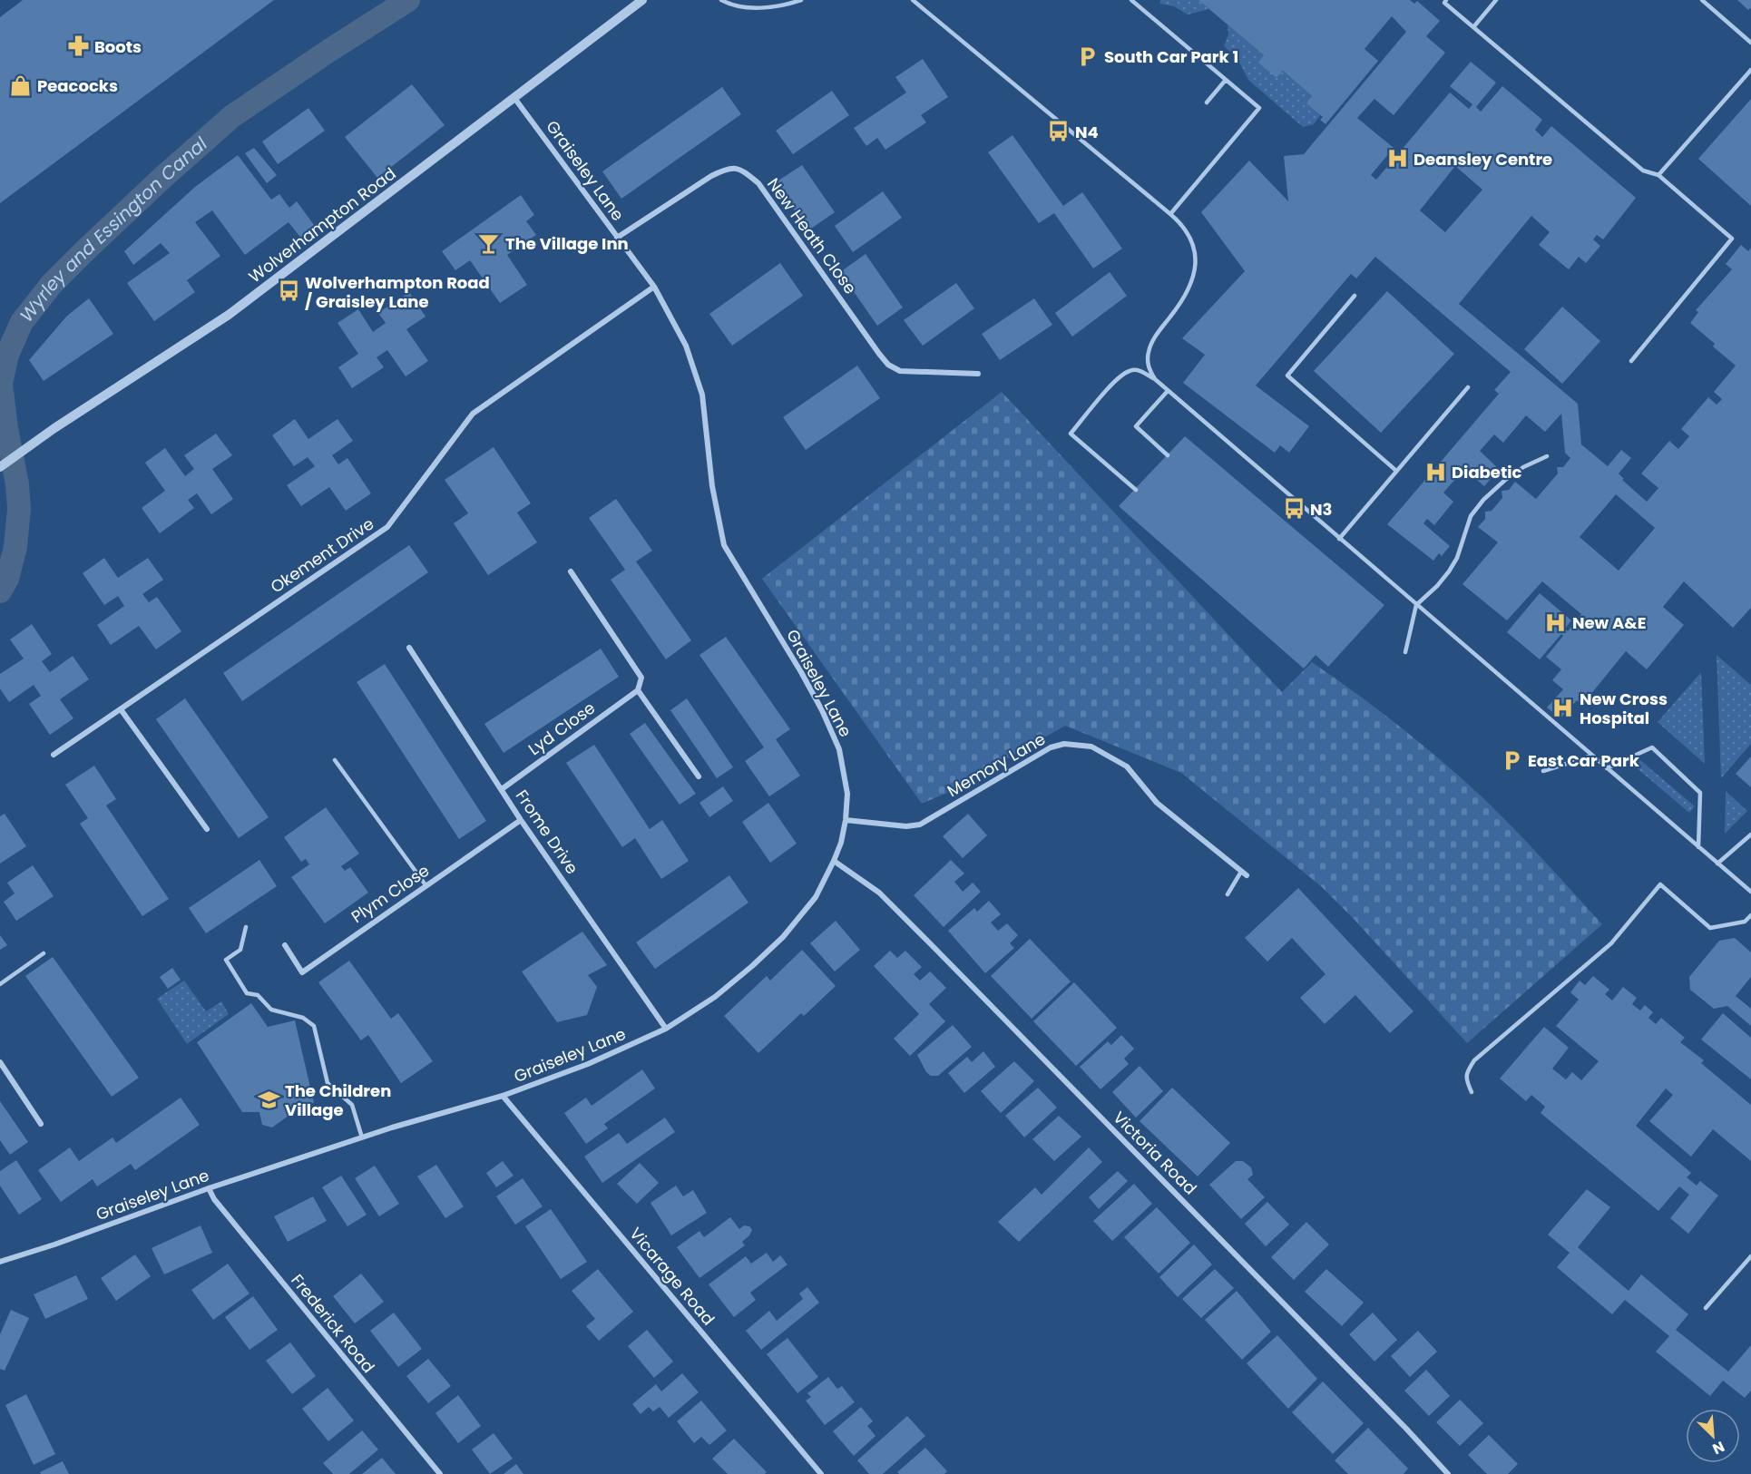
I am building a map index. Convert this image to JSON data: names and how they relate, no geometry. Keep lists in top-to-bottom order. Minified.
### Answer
{"streets":{"street":["Graiseley Lane","Wolverhampton Road","New Heath Close","Okement Drive","Lyd Close","Memory Lane","Frome Drive","Plym Close","Victoria Road","Vicarage Road","Frederick Road"]},"crossings":[["Graiseley Lane","Wolverhampton Road"],["Graiseley Lane","New Heath Close"],["Graiseley Lane","Okement Drive"],["Graiseley Lane","Memory Lane"],["Graiseley Lane","Frome Drive"],["Graiseley Lane","Victoria Road"],["Graiseley Lane","Vicarage Road"],["Graiseley Lane","Frederick Road"],["Lyd Close","Frome Drive"],["Frome Drive","Plym Close"]],"water":["Wyrley and Essington Canal"],"places":{"pharmacy":["Boots"],"parking":["South Car Park 1","East Car Park"],"shop":["Peacocks"],"bus stop":["N4","Wolverhampton Road / Graisley Lane","N3"],"hospital":["Deansley Centre","Diabetic","New A&E","New Cross Hospital"],"bar":["The Village Inn"],"school or university":["The Children Village"]},"north":"bottom right"}
